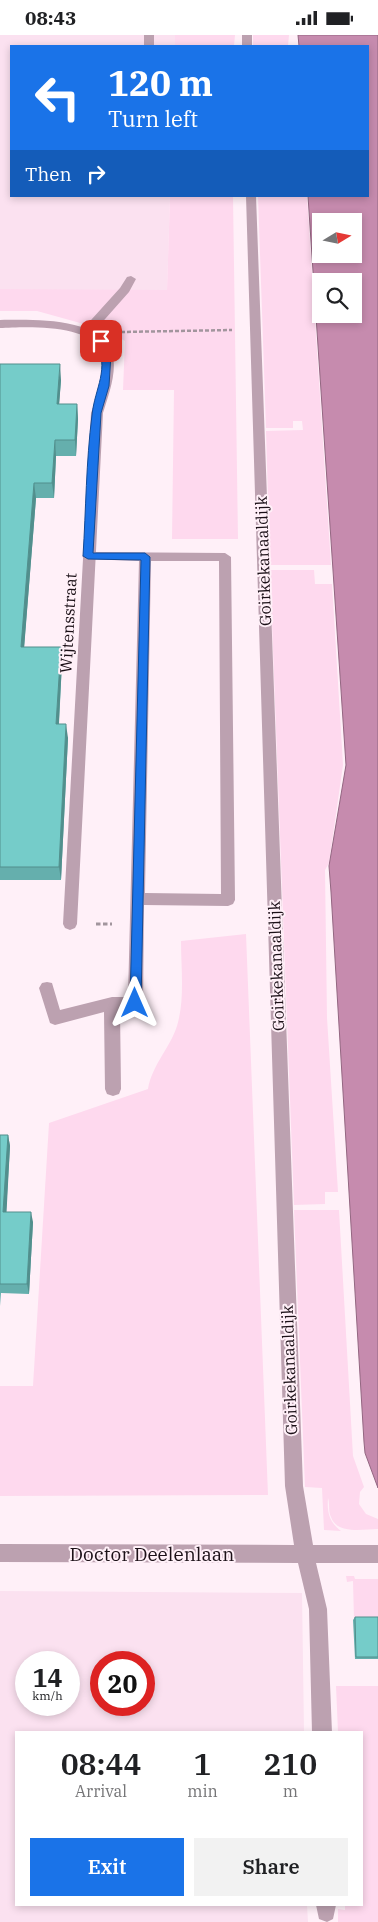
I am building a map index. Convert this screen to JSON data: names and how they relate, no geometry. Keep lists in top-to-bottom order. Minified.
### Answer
{"streets":{"street":["Goirkekanaaldijk","Wijtensstraat","Doctor Deelenlaan"]},"crossings":[["Goirkekanaaldijk","Doctor Deelenlaan"]],"north":"right","page":{"status":"08:43","turn":["120 m","Turn left"],"then":"Then","speed":"14 km/h","limit":"20","eta":["08:44","Arrival","1","min","210","m"],"buttons":["Exit","Share"]}}
